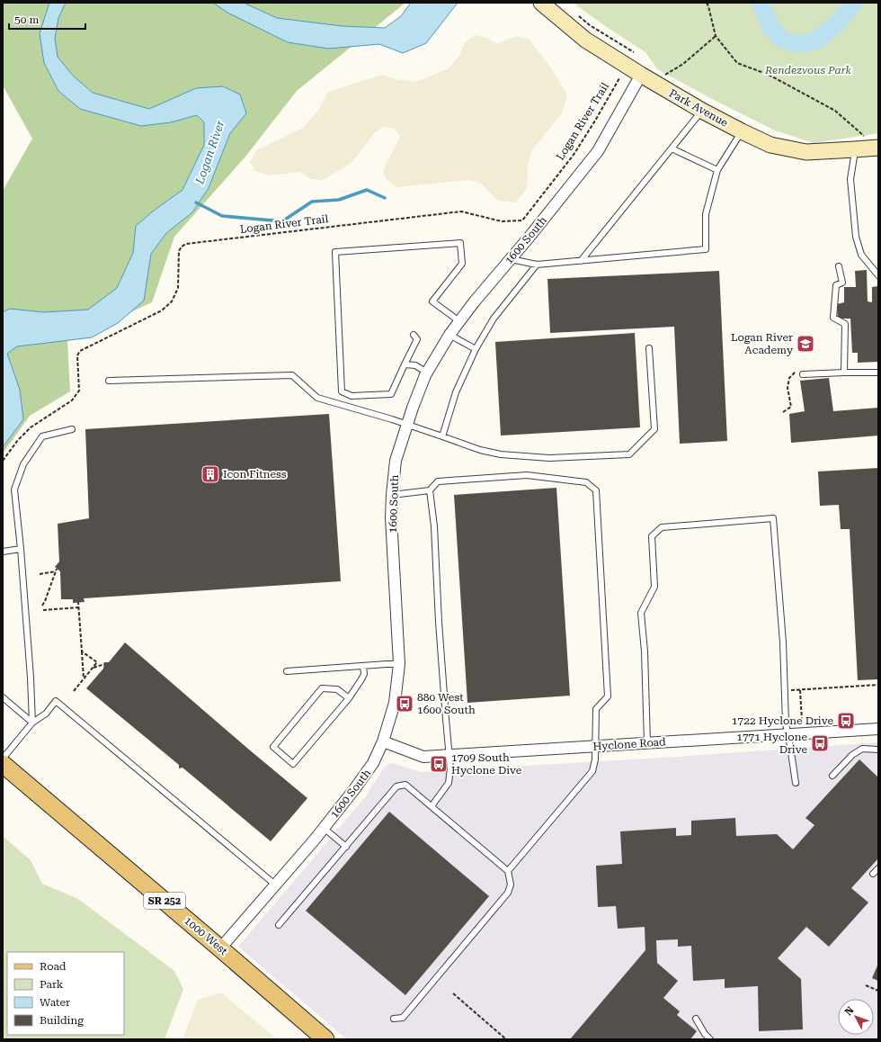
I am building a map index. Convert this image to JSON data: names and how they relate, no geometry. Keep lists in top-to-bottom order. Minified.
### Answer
{"streets":{"main road":["SR 252","1000 West"],"street":["Park Avenue","1600 South","Hyclone Road"],"path":["Logan River Trail"]},"crossings":[["Park Avenue","1600 South"],["1600 South","Hyclone Road"],["1600 South","1000 West"]],"water":["Logan River"],"parks":["Rendezvous Park"],"places":{"school or university":["Logan River Academy"],"building":["Icon Fitness"],"bus stop":["880 West 1600 South","1722 Hyclone Drive","1771 Hyclone Drive","1709 South Hyclone Dive"]},"legend":["Road","Park","Water","Building"],"scale_bar":"50 m","north":"top left"}
